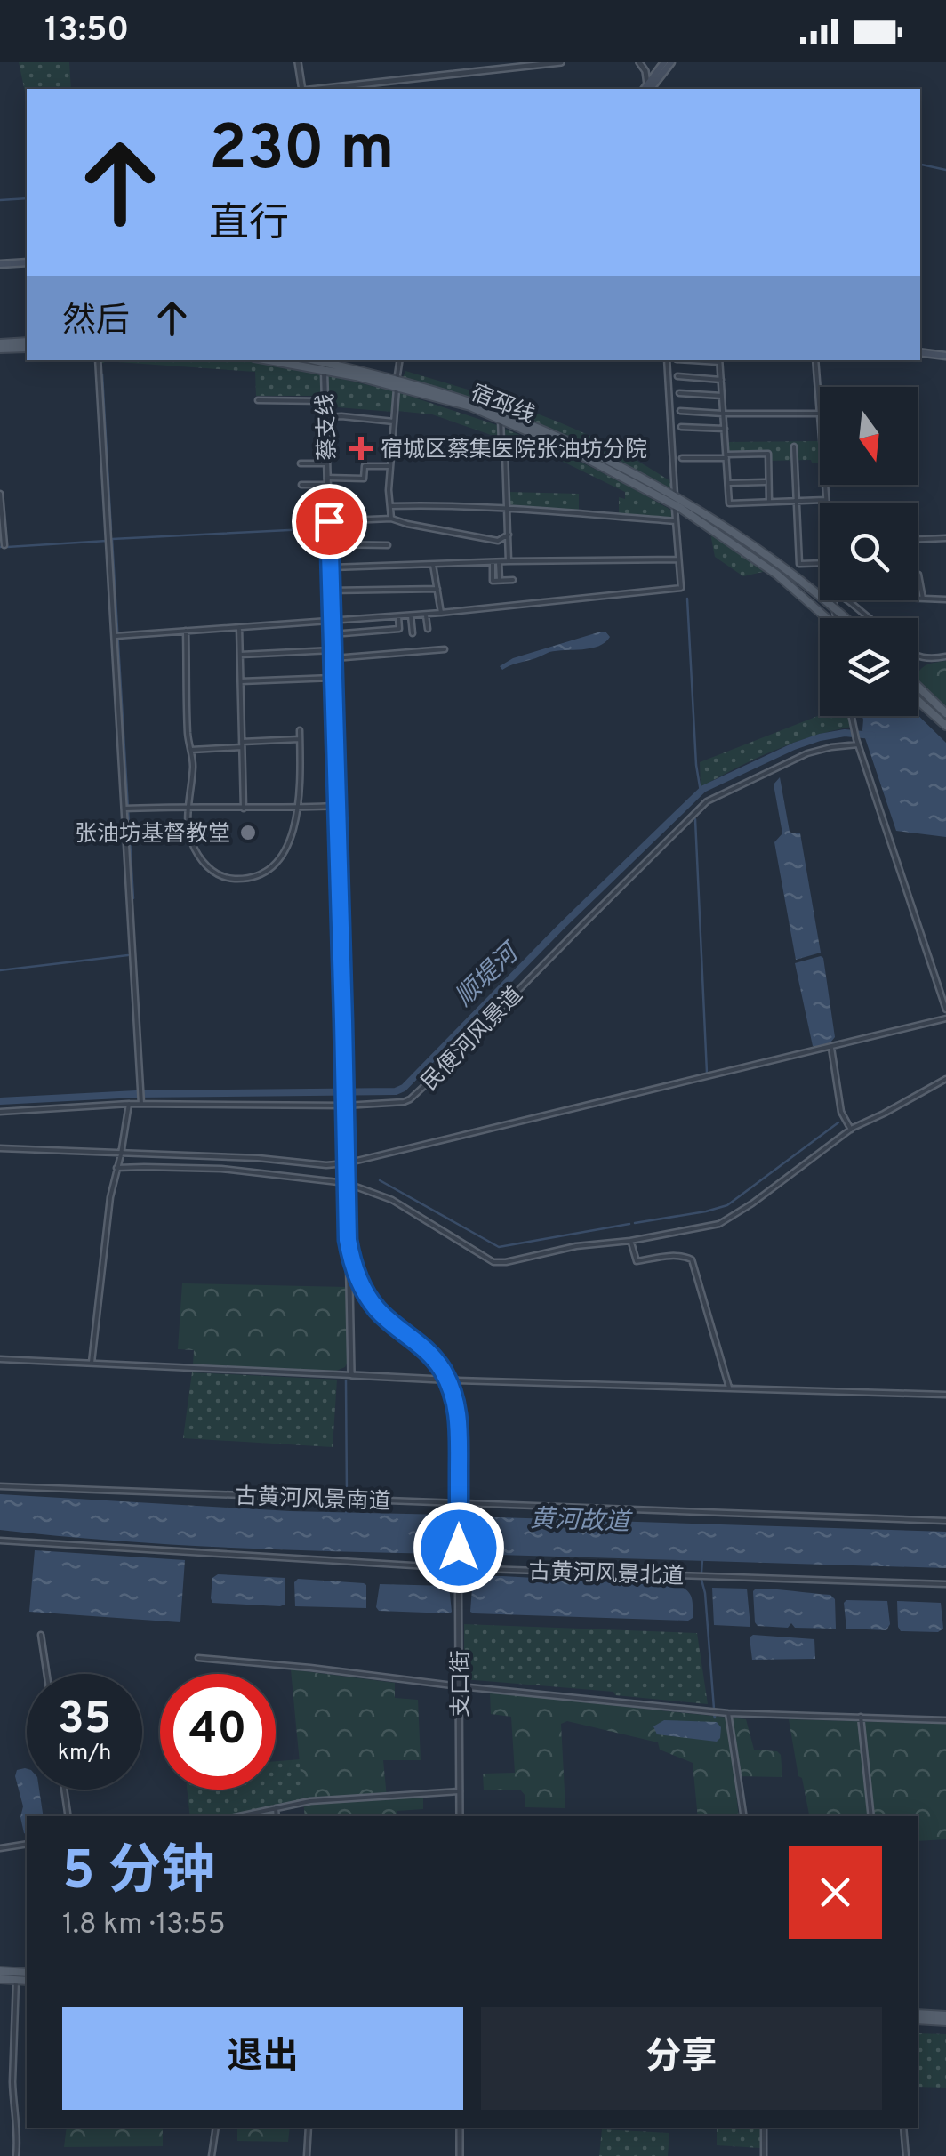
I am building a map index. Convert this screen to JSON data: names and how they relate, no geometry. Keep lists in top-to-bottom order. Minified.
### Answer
{"streets":{"main road":["宿邳线"],"street":["蔡支线","民便河风景道","古黄河风景南道","古黄河风景北道","支口街"]},"crossings":[["宿邳线","蔡支线"],["蔡支线","民便河风景道"],["古黄河风景南道","支口街"],["古黄河风景北道","支口街"]],"water":["顺堤河","黄河故道"],"places":{"health":["宿城区蔡集医院张油坊分院"],"other":["张油坊基督教堂"]},"north":"bottom","page":{"status":"13:50","turn":["230 m","直行"],"then":"然后","speed":"35 km/h","limit":"40","heading":["5 分钟","1.8 km · 13:55"],"buttons":["退出","分享"]}}
